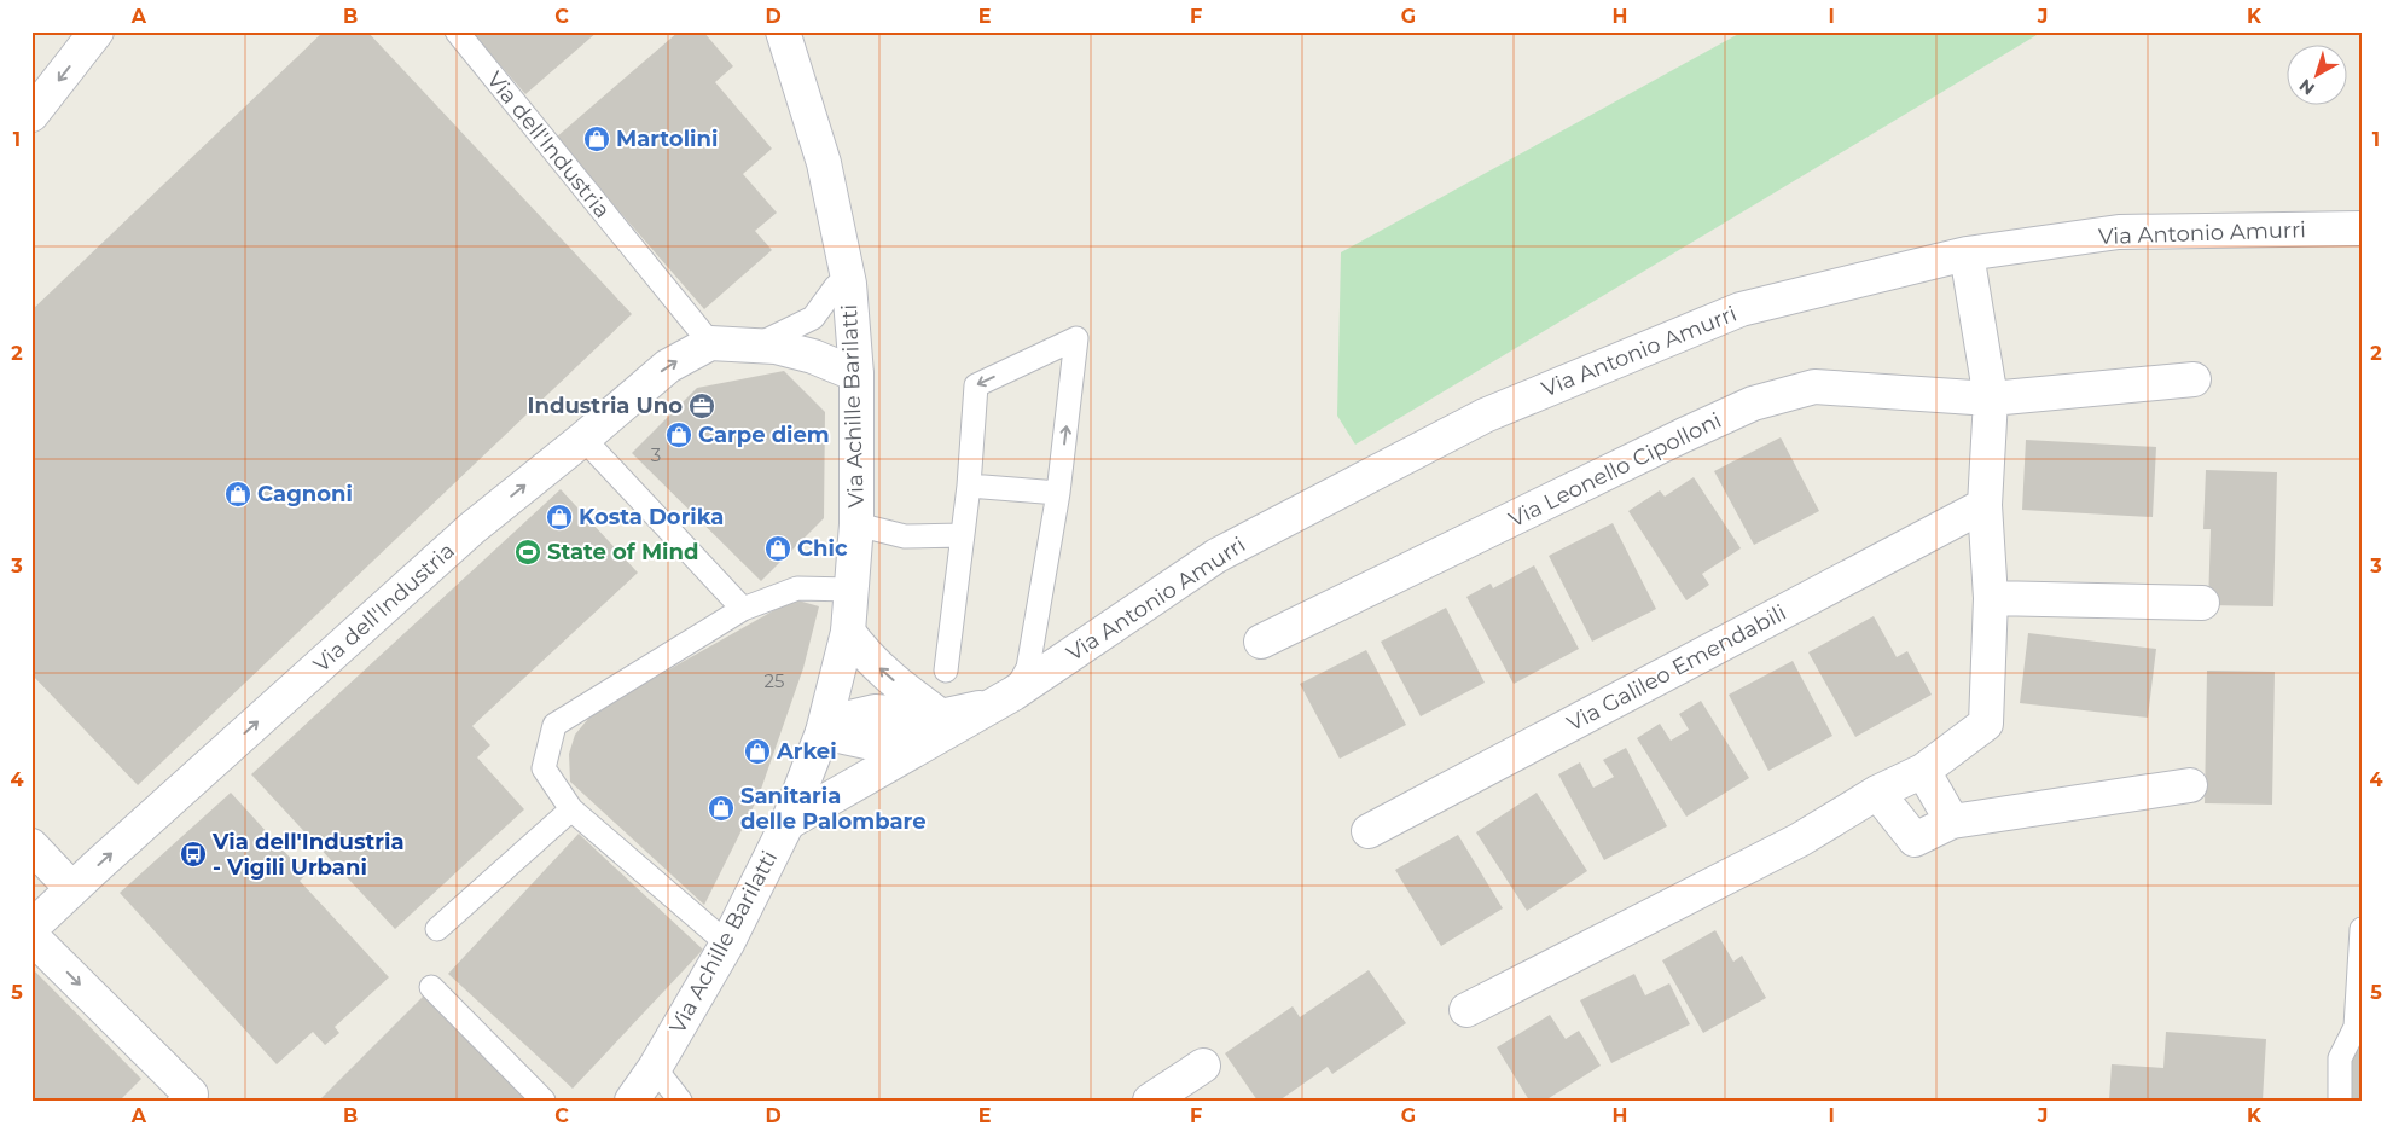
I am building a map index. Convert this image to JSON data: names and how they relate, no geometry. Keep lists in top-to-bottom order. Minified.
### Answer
{"streets":{"street":["Via dell'Industria","Via Antonio Amurri","Via Achille Barilatti","Via Leonello Cipolloni","Via Galileo Emendabili"]},"crossings":[["Via Antonio Amurri","Via Achille Barilatti"]],"one_way":["Via dell'Industria"],"places":{"shop":["Martolini","Carpe diem","Cagnoni","Kosta Dorika","Chic","Arkei","Sanitaria delle Palombare"],"office":["Industria Uno"],"sports":["State of Mind"],"bus stop":["Via dell'Industria - Vigili Urbani"]},"house_numbers":["3","25"],"north":"bottom left","grid":{"columns":["A","B","C","D","E","F","G","H","I","J","K"],"rows":["1","2","3","4","5"]}}
